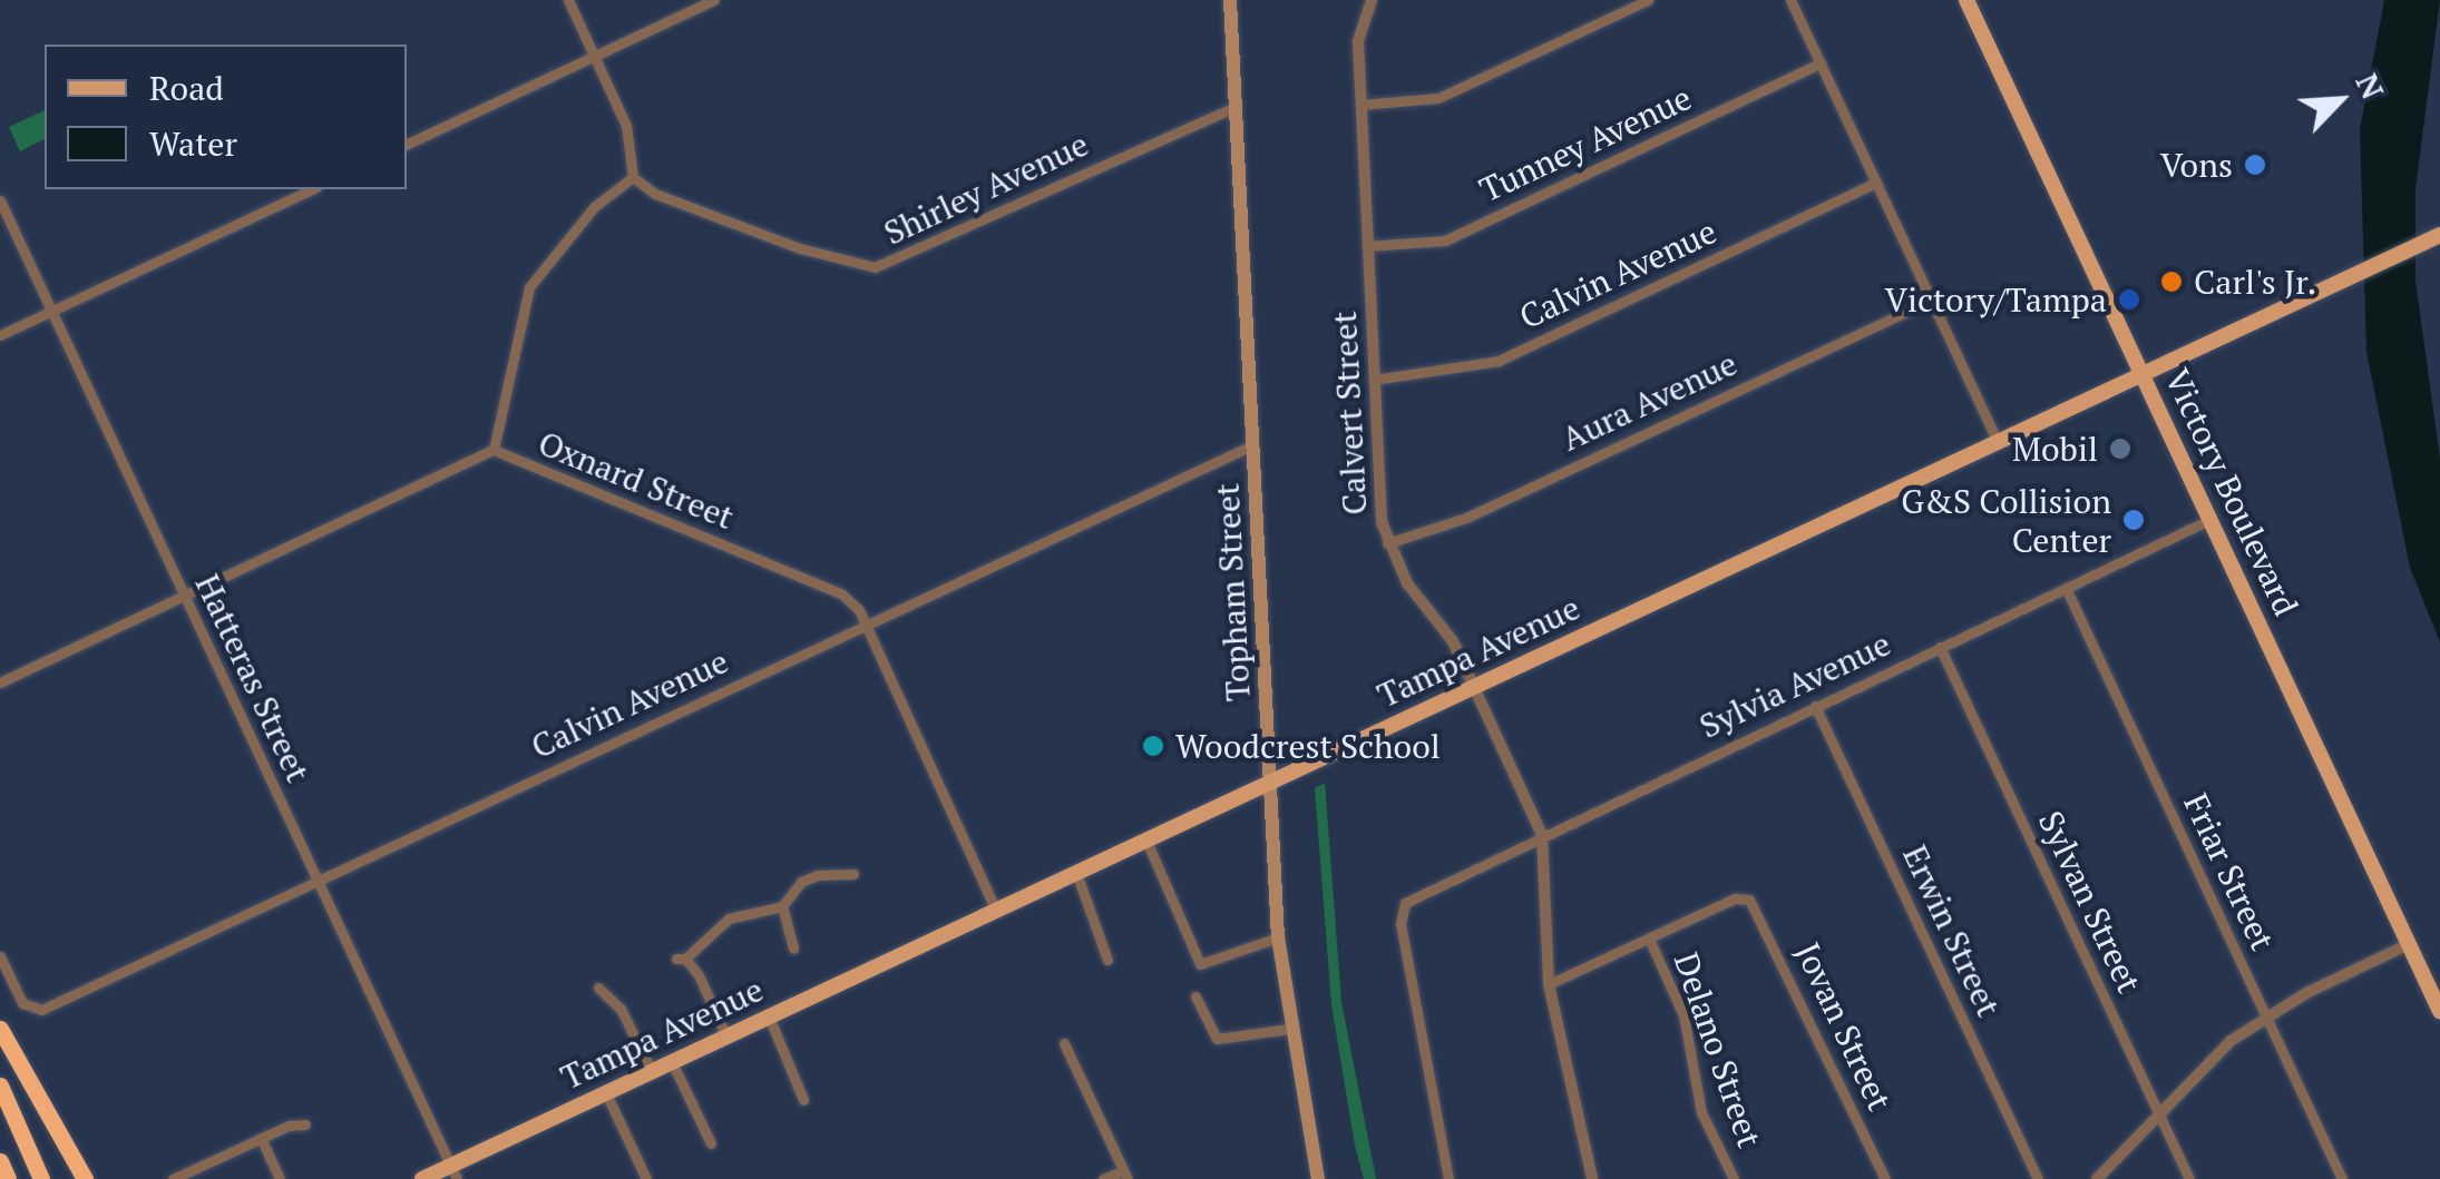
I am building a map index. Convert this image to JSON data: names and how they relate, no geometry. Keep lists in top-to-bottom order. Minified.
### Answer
{"streets":{"main road":["Victory Boulevard","Topham Street","Tampa Avenue"],"street":["Tunney Avenue","Shirley Avenue","Calvin Avenue","Aura Avenue","Calvert Street","Oxnard Street","Hatteras Street","Sylvia Avenue","Friar Street","Sylvan Street","Erwin Street","Jovan Street","Delano Street"]},"crossings":[["Tunney Avenue","Calvert Street"],["Shirley Avenue","Oxnard Street"],["Shirley Avenue","Topham Street"],["Calvin Avenue","Calvert Street"],["Calvin Avenue","Oxnard Street"],["Calvin Avenue","Topham Street"],["Calvin Avenue","Hatteras Street"],["Aura Avenue","Calvert Street"],["Calvert Street","Tampa Avenue"],["Calvert Street","Sylvia Avenue"],["Oxnard Street","Tampa Avenue"],["Victory Boulevard","Tampa Avenue"],["Victory Boulevard","Sylvia Avenue"],["Topham Street","Tampa Avenue"],["Tampa Avenue","Hatteras Street"],["Sylvia Avenue","Friar Street"],["Sylvia Avenue","Sylvan Street"],["Sylvia Avenue","Erwin Street"],["Jovan Street","Delano Street"]],"places":["Vons","Carl's Jr.","Victory/Tampa","Mobil","G&S Collision Center","Woodcrest School"],"legend":["Road","Water"],"north":"top right"}
